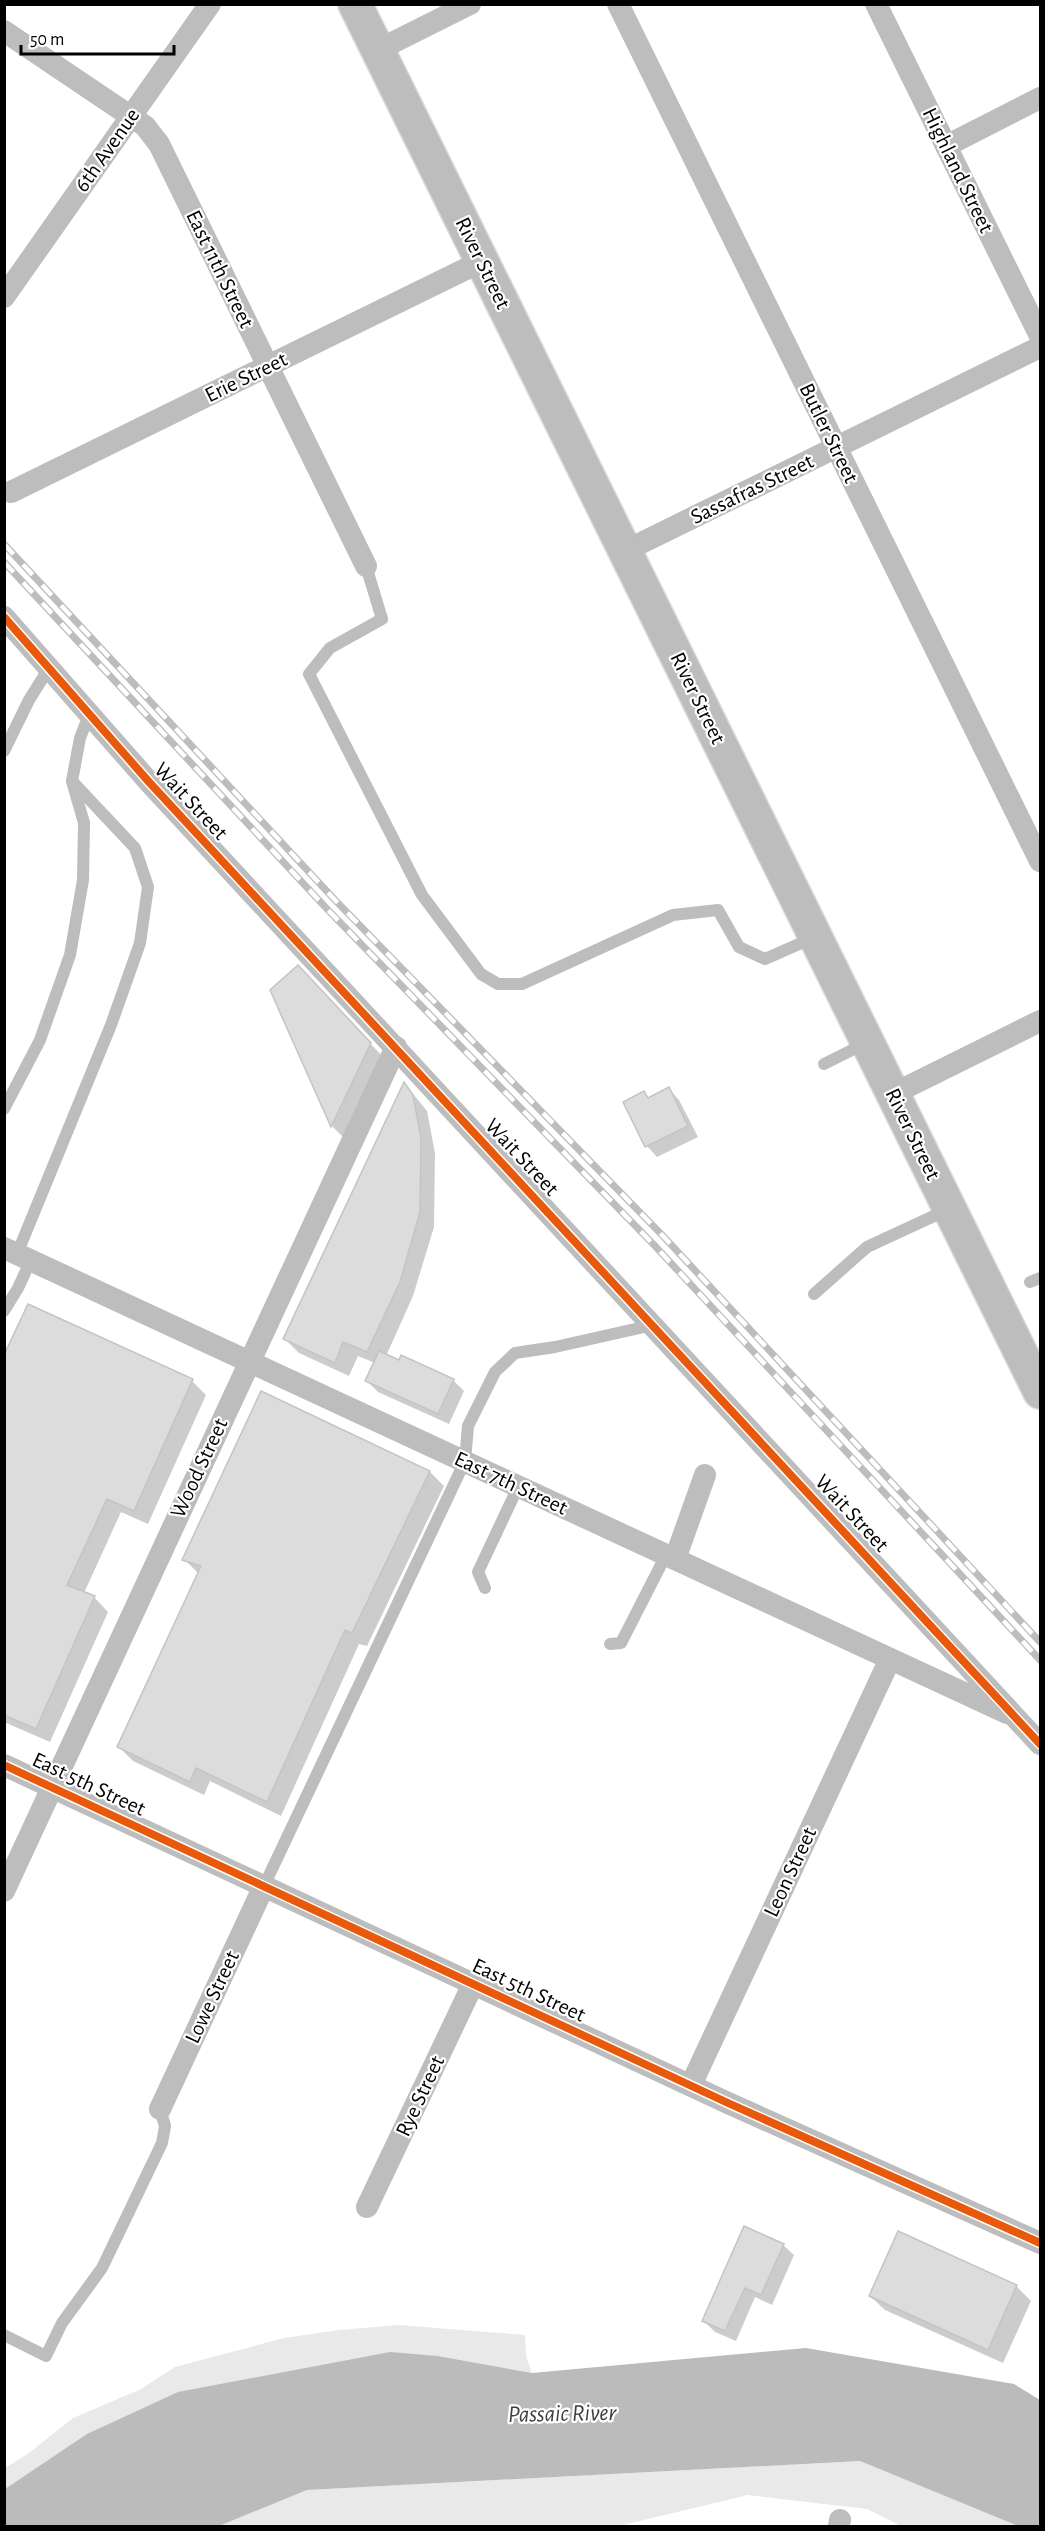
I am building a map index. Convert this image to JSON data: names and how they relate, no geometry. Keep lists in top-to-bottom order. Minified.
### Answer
{"streets":{"main road":["River Street"],"street":["6th Avenue","Highland Street","East 11th Street","Erie Street","Butler Street","Sassafras Street","Wait Street","Wood Street","East 7th Street","East 5th Street","Leon Street","Lowe Street","Rye Street"]},"crossings":[["6th Avenue","East 11th Street"],["River Street","Erie Street"],["River Street","Sassafras Street"],["East 11th Street","Erie Street"],["Butler Street","Sassafras Street"],["Wait Street","Wood Street"],["Wait Street","East 7th Street"],["Wood Street","East 7th Street"],["Wood Street","East 5th Street"],["East 7th Street","Leon Street"],["East 5th Street","Leon Street"],["East 5th Street","Lowe Street"],["East 5th Street","Rye Street"]],"water":["Passaic River"],"scale_bar":"50 m"}
